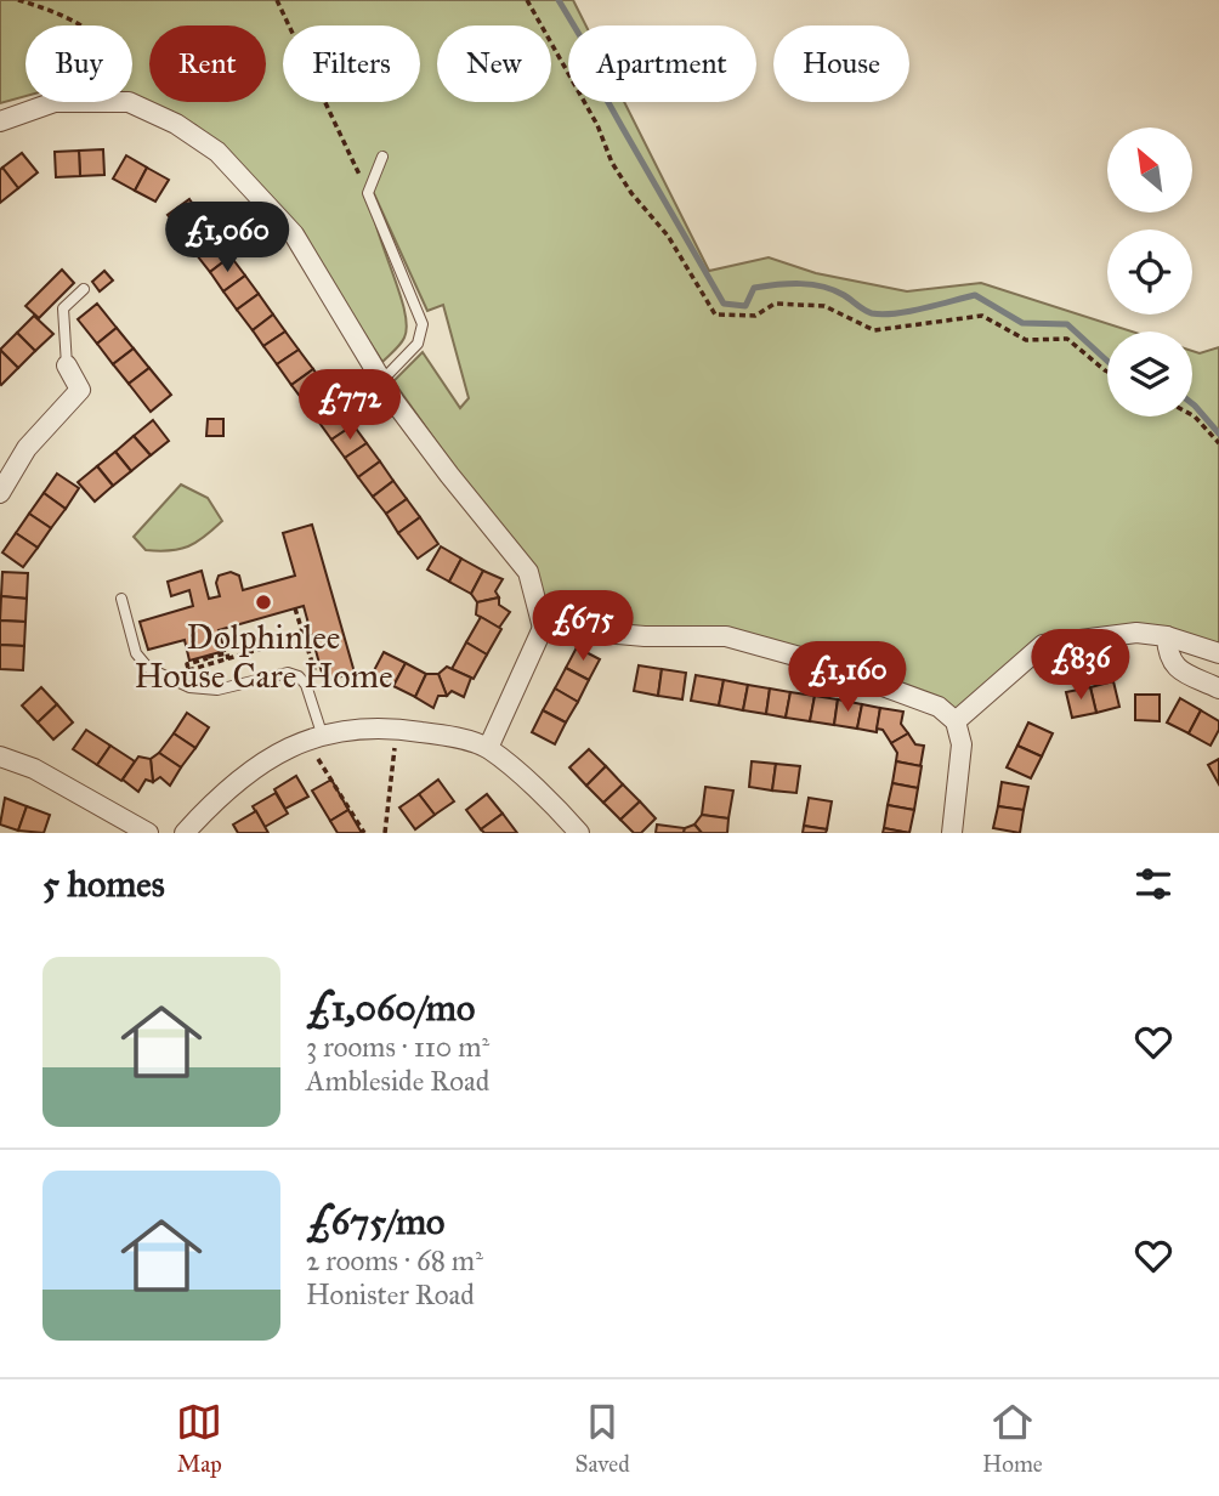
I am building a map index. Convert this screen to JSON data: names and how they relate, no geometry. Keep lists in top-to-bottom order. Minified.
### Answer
{"places":["Dolphinlee House Care Home"],"north":"top left","page":{"chip":["Buy","Rent","Filters","New","Apartment","House"],"price":["£1,060","£772","£675","£836","£1,160"],"heading":"5 homes","list":[{"name":"£1,060/mo","note":"3 rooms · 110 m² · Ambleside Road"},{"name":"£675/mo","note":"2 rooms · 68 m² · Honister Road"}],"tabs":["Map","Saved","Home"]}}
